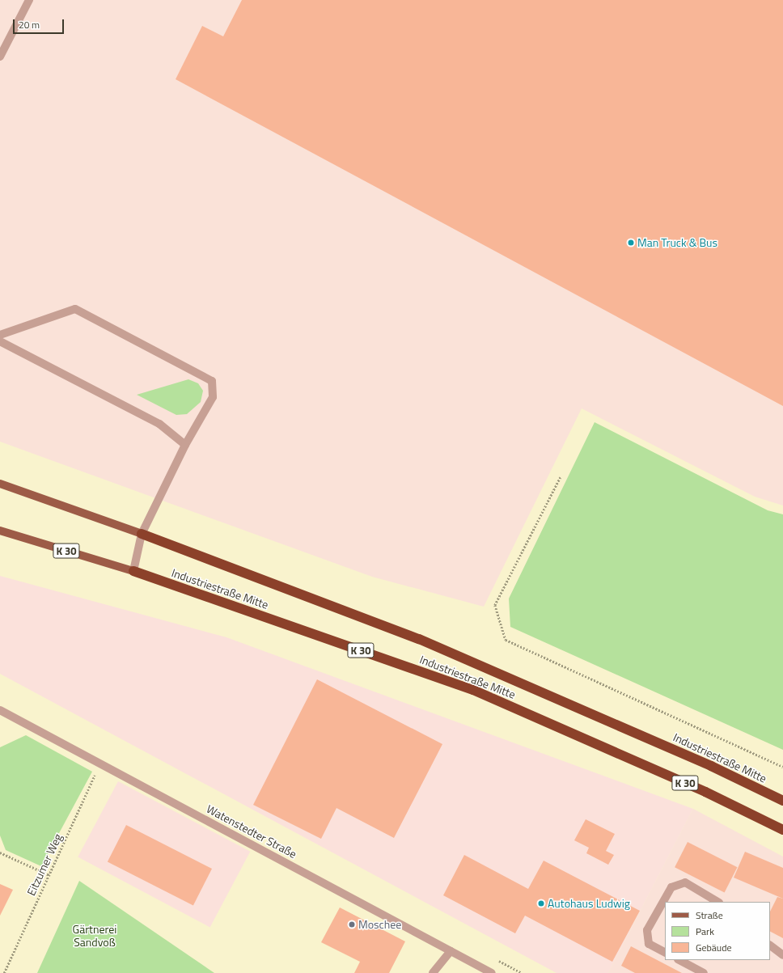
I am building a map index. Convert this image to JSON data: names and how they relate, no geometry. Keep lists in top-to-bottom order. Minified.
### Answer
{"streets":{"highway":["K 30","Industriestraße Mitte"],"street":["Watenstedter Straße"],"path":["Eitzumer Weg"]},"crossings":[["Watenstedter Straße","Eitzumer Weg"]],"parks":["Gärtnerei Sandvoß"],"places":["Man Truck & Bus","Autohaus Ludwig","Moschee"],"legend":["Straße","Park","Gebäude"],"scale_bar":"20 m"}
